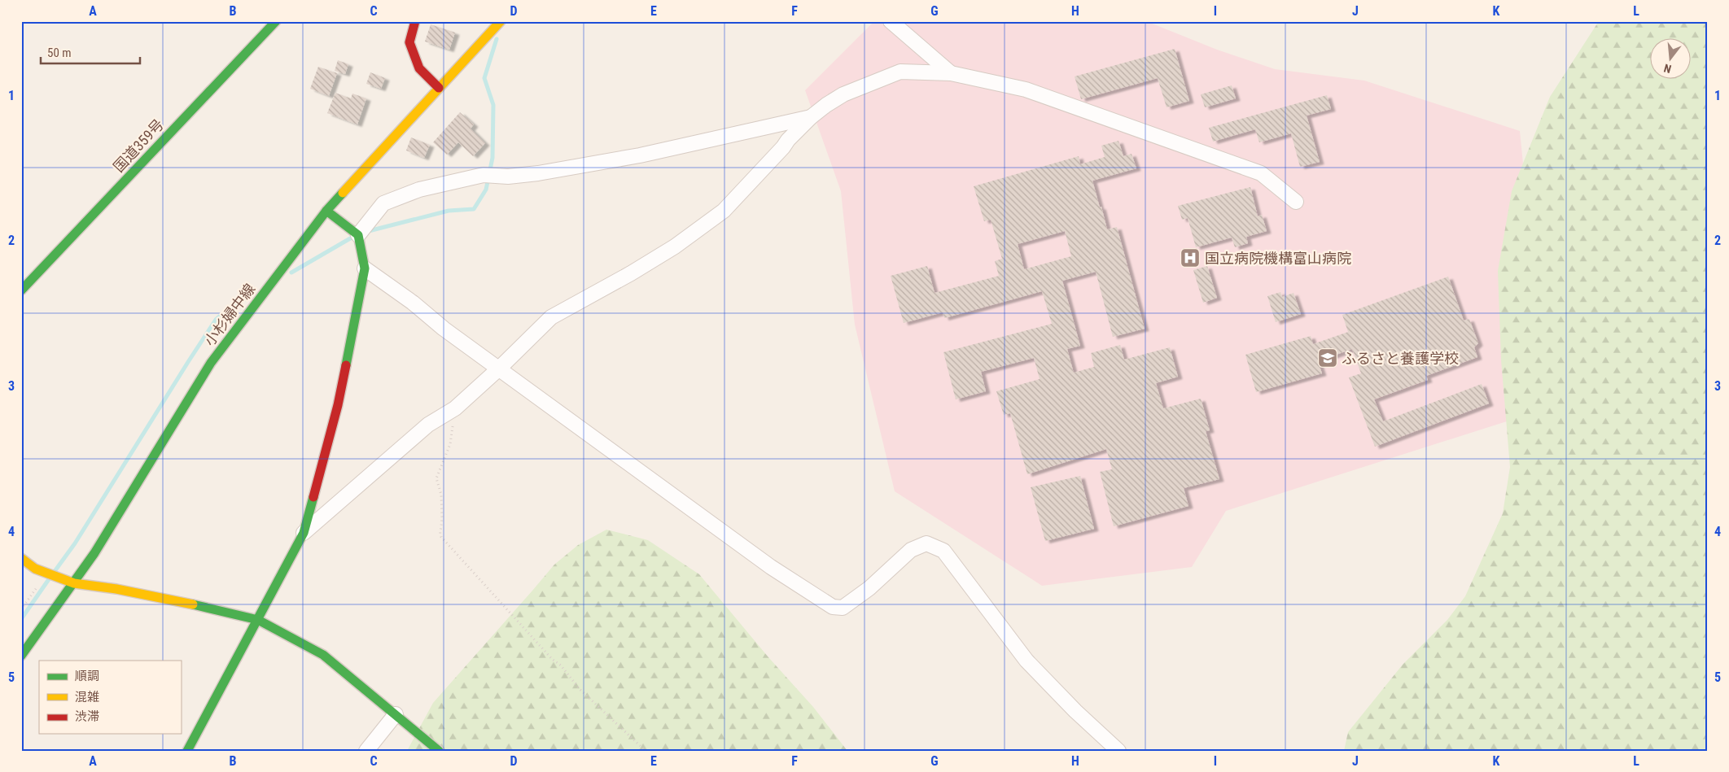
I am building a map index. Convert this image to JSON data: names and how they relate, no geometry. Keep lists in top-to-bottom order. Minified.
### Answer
{"streets":{"main road":["国道359号","小杉婦中線"]},"places":{"hospital":["国立病院機構富山病院"],"school or university":["ふるさと養護学校"]},"legend":["順調","混雑","渋滞"],"scale_bar":"50 m","north":"bottom","grid":{"columns":["A","B","C","D","E","F","G","H","I","J","K","L"],"rows":["1","2","3","4","5"]}}
